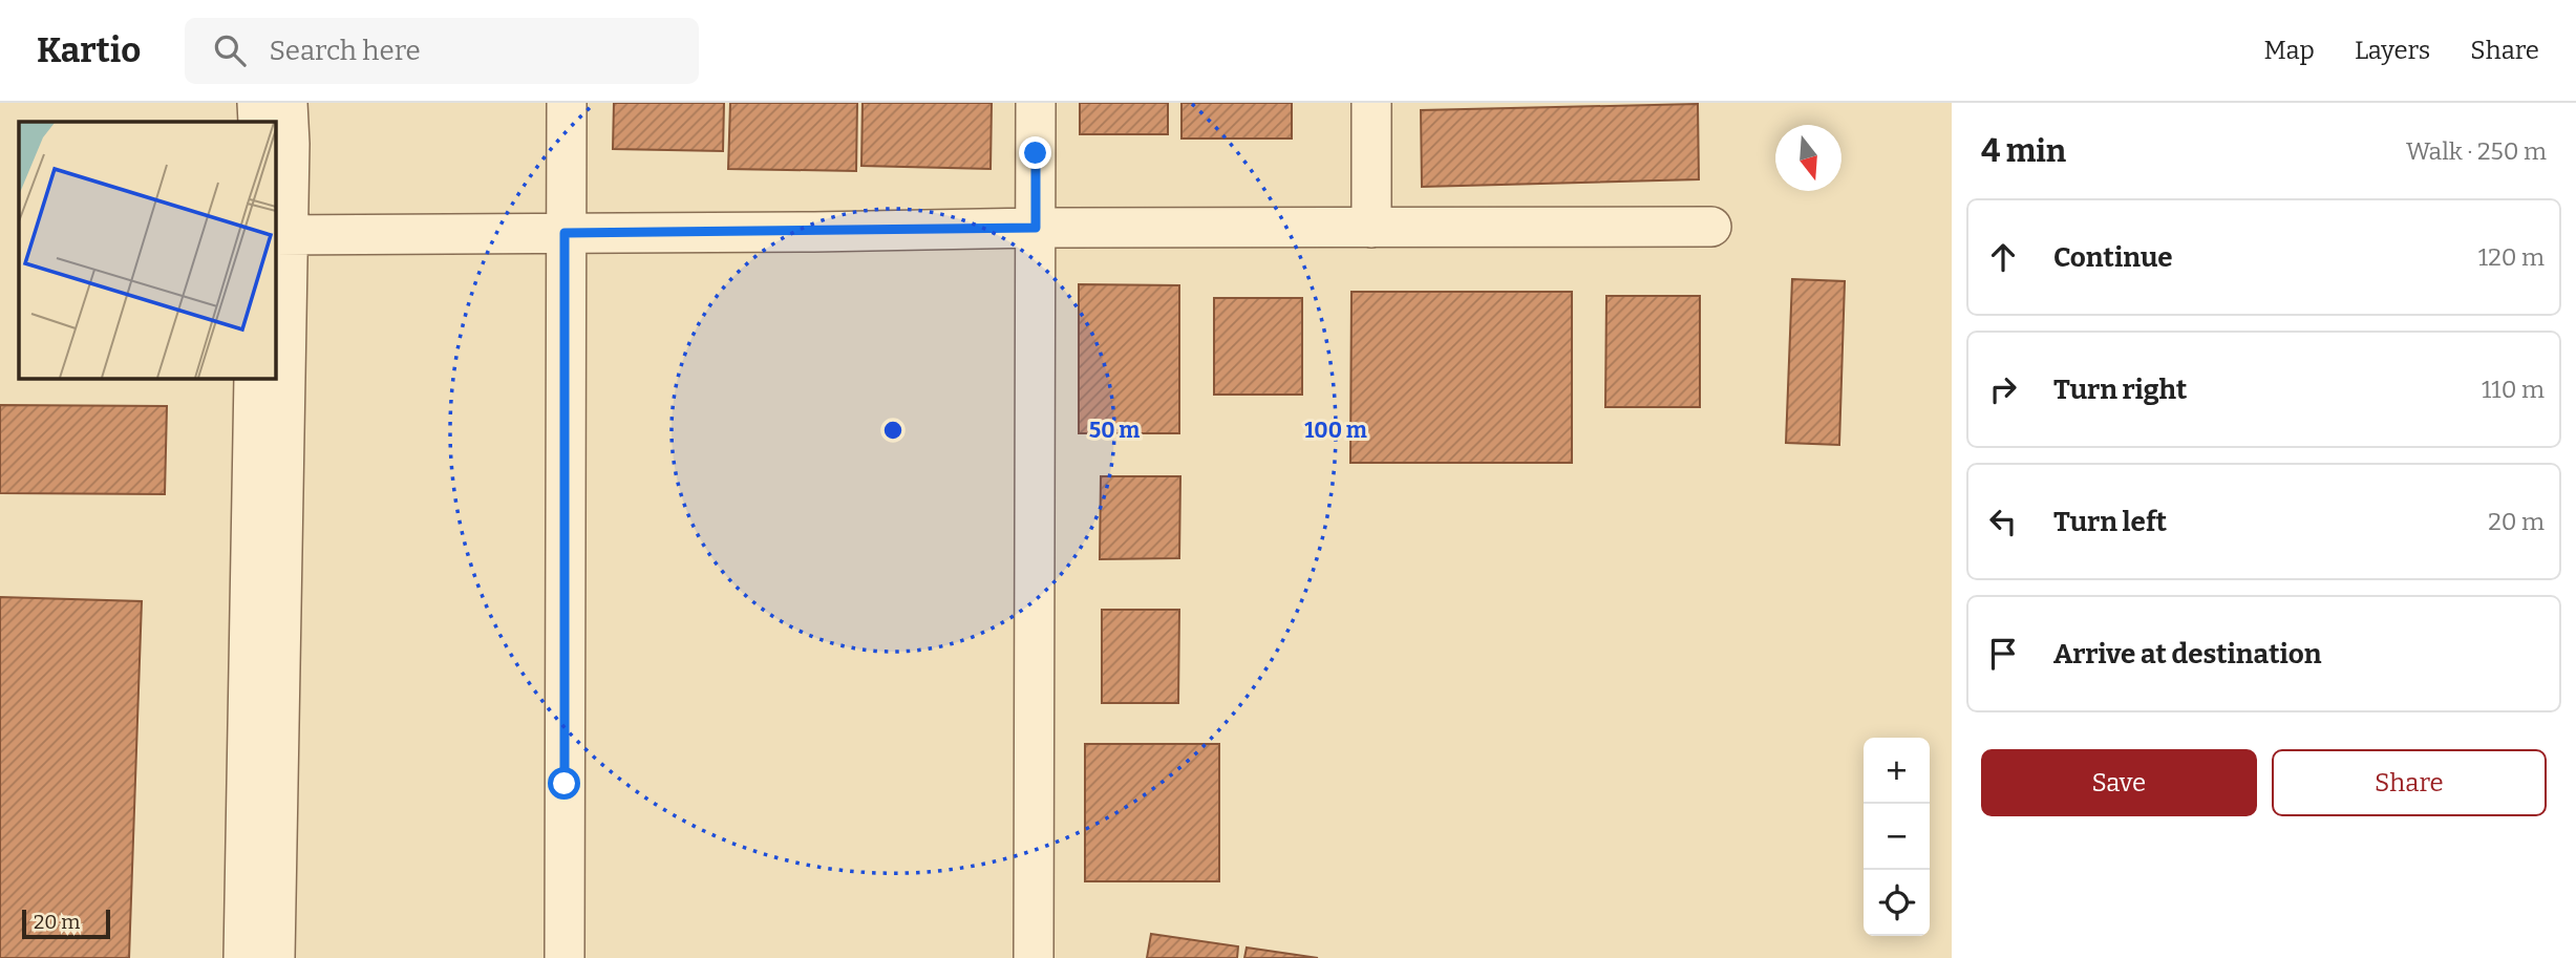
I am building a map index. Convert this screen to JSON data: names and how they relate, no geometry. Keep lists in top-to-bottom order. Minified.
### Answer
{"scale_bar":"20 m","north":"bottom","page":{"header":"Kartio","search":"Search here","nav":["Map","Layers","Share"],"heading":["4 min","Walk · 250 m"],"list":[["Continue","120 m"],["Turn right","110 m"],["Turn left","20 m"],"Arrive at destination"],"buttons":["Save","Share"],"map_buttons":["+","−"],"scale":"20 m"},"rings":["50 m","100 m"]}
